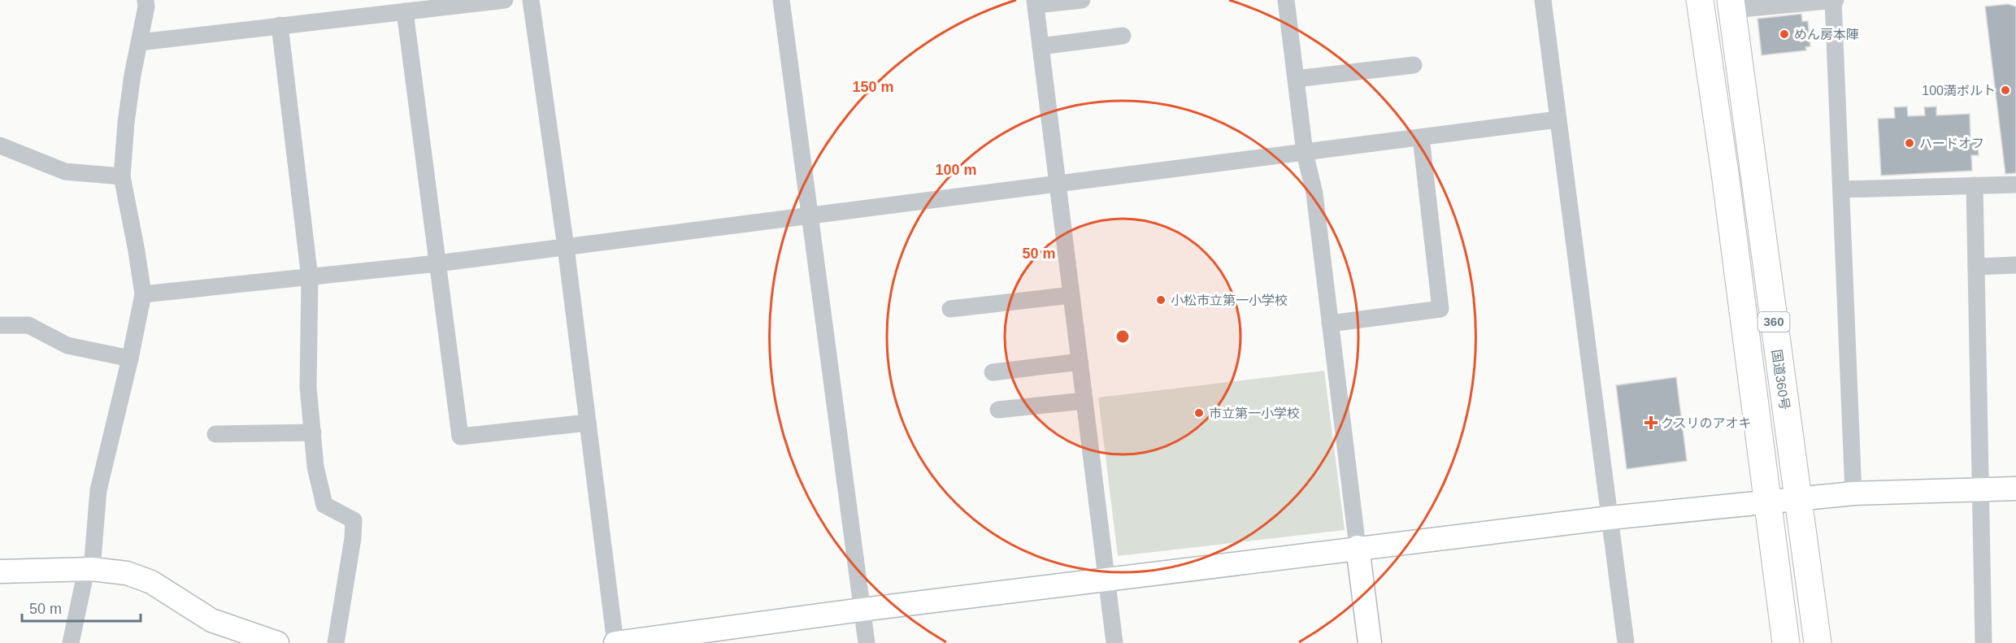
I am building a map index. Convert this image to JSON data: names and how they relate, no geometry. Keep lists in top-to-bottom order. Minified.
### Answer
{"streets":{"highway":["360","国道360号"]},"places":{"other":["めん房本陣","100満ボルト","ハードオフ","小松市立第一小学校","市立第一小学校"],"health":["クスリのアオキ"]},"scale_bar":"50 m","rings":["150 m","100 m","50 m"]}
